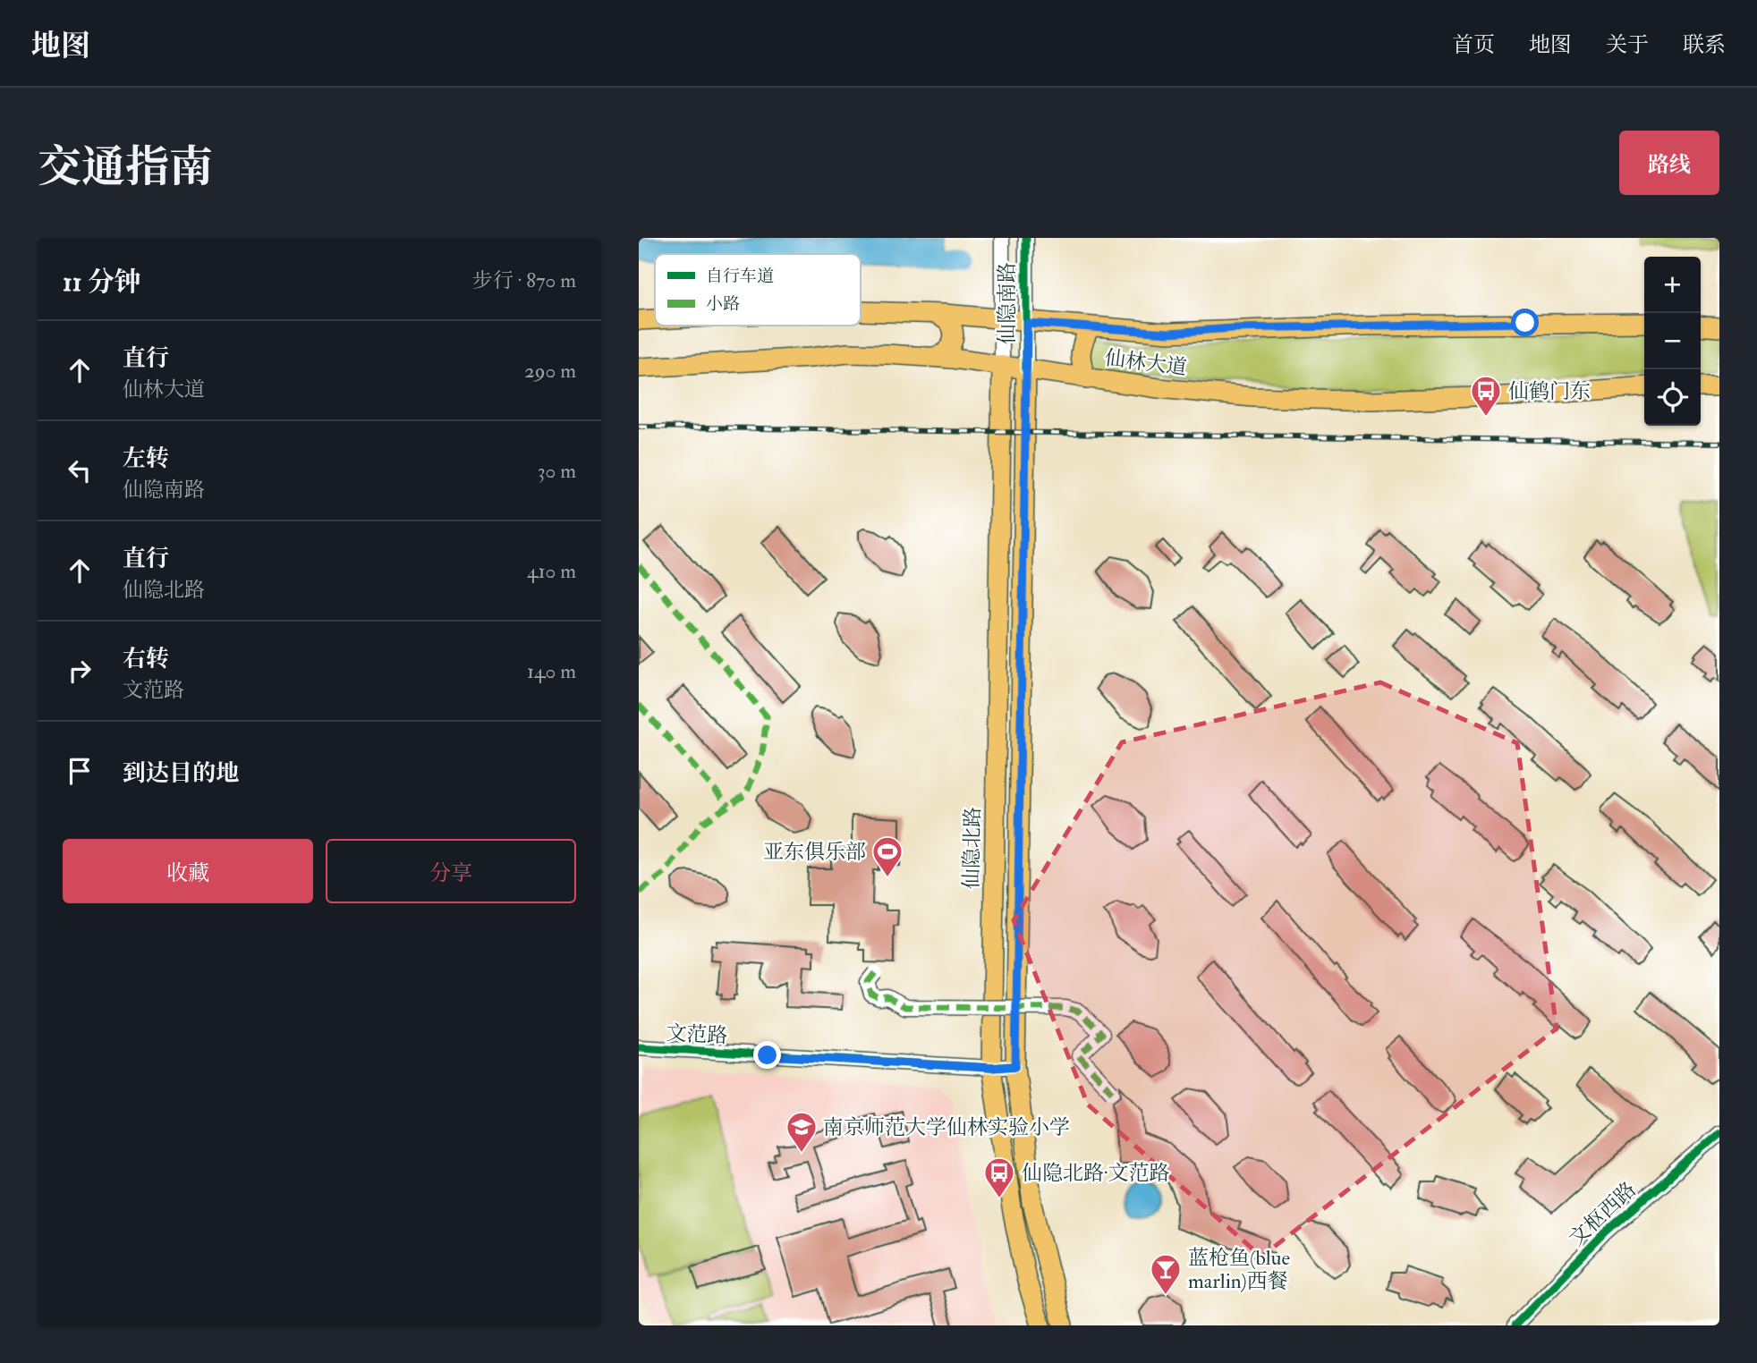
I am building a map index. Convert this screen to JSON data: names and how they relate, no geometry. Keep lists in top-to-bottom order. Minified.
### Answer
{"streets":{"main road":["仙林大道","仙隐北路"],"street":["仙隐南路","文范路","文枢西路"]},"crossings":[["仙隐南路","仙林大道"],["仙隐南路","仙隐北路"],["仙林大道","仙隐北路"],["仙隐北路","文范路"]],"places":{"bus stop":["仙鹤门东","仙隐北路·文范路"],"sports":["亚东俱乐部"],"school or university":["南京师范大学仙林实验小学"],"bar":["蓝枪鱼(blue marlin)西餐"]},"legend":["自行车道","小路"],"page":{"header":"地图","nav":["首页","地图","关于","联系"],"buttons":["路线",["收藏","分享"]],"title":"交通指南","heading":["11 分钟","步行 · 870 m"],"map_buttons":["+","−"],"list":[["直行","仙林大道","290 m"],["左转","仙隐南路","30 m"],["直行","仙隐北路","410 m"],["右转","文范路","140 m"],"到达目的地"]}}
